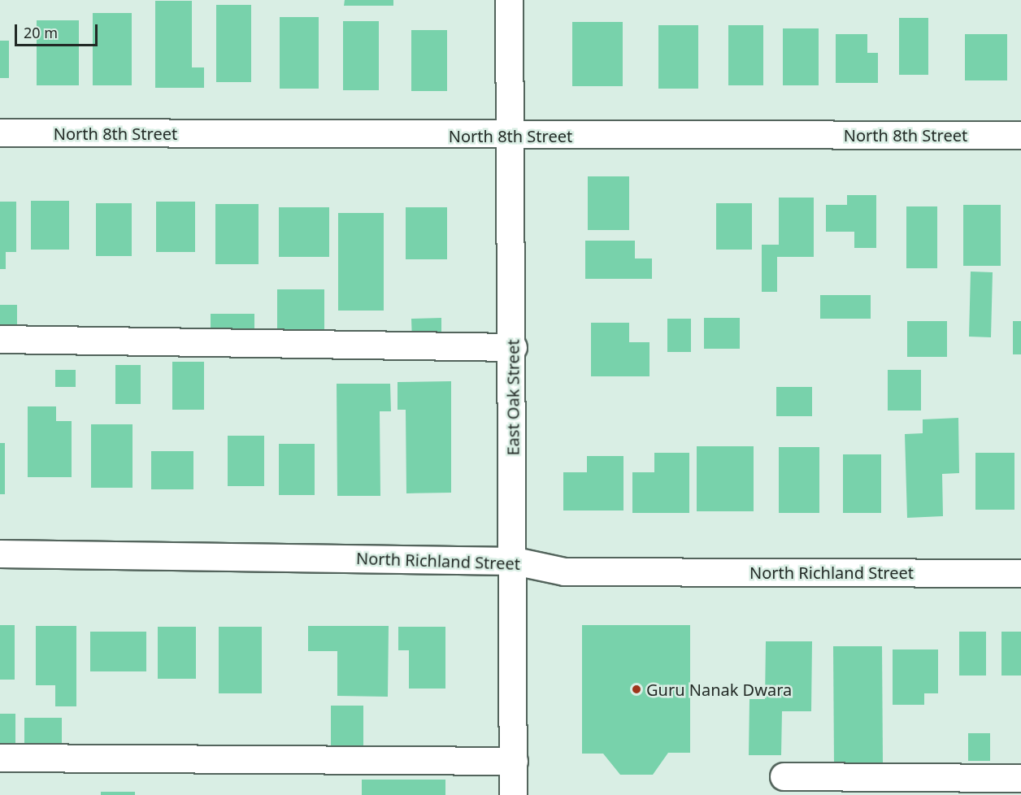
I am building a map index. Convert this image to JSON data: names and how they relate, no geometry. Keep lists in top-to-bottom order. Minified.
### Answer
{"streets":{"street":["North 8th Street","East Oak Street","North Richland Street"]},"crossings":[["North 8th Street","East Oak Street"],["East Oak Street","North Richland Street"]],"places":["Guru Nanak Dwara"],"scale_bar":"20 m"}
